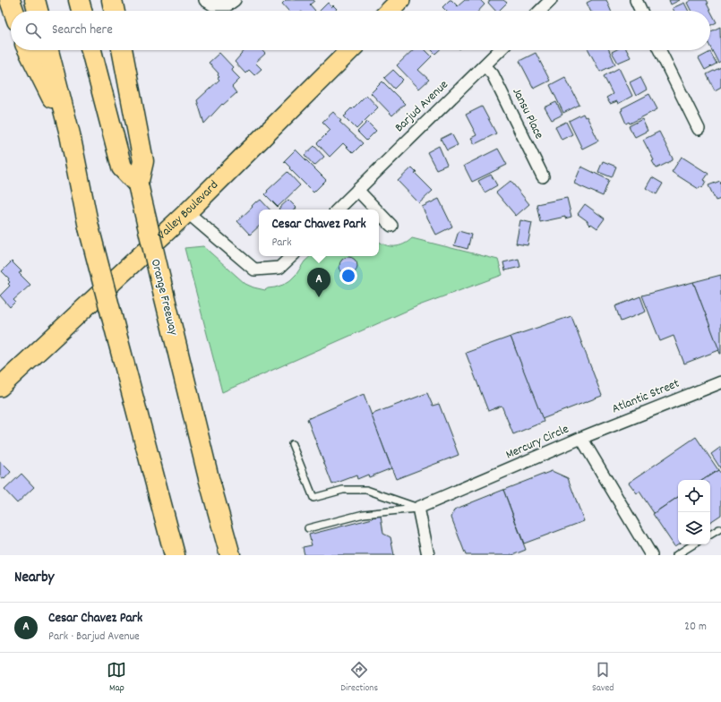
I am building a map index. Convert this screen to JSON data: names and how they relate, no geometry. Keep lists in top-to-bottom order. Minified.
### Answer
{"streets":{"highway":["Orange Freeway"],"main road":["Valley Boulevard"],"street":["Barjud Avenue","Jansu Place","Atlantic Street","Mercury Circle"]},"crossings":[["Barjud Avenue","Jansu Place"],["Atlantic Street","Mercury Circle"]],"page":{"search":"Search here","popup":["Cesar Chavez Park","Park"],"pins":"A","heading":"Nearby","list":[{"mark":"A","name":"Cesar Chavez Park","note":"Park · Barjud Avenue","value":"20 m"}],"nav":["Map","Directions","Saved"]}}
